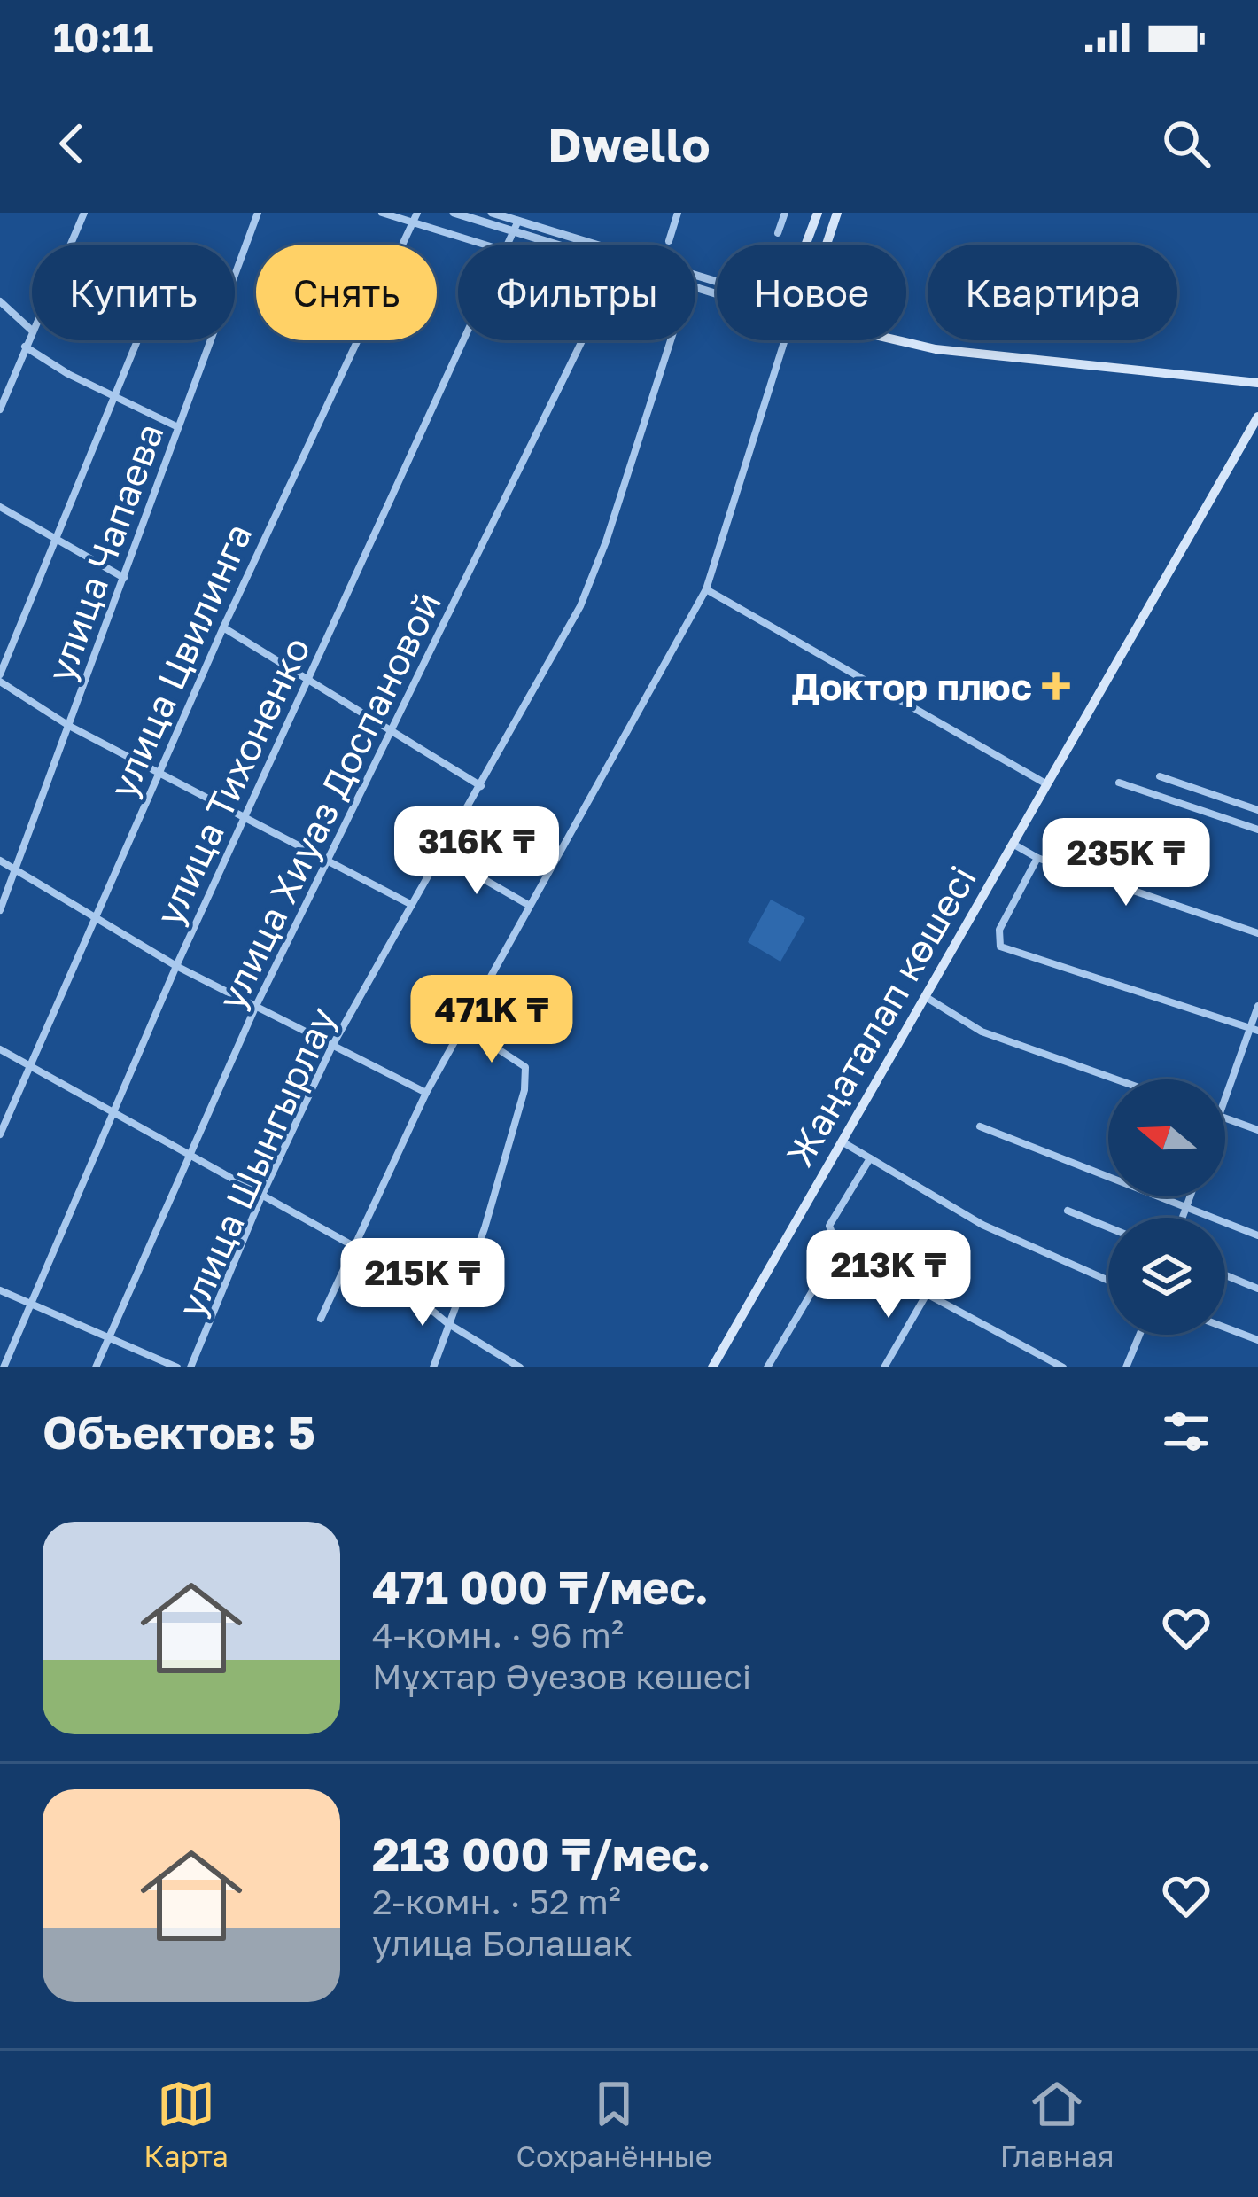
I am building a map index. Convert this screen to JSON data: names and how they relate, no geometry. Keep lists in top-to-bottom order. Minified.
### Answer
{"streets":{"main road":["Жаңаталап көшесі"],"street":["улица Чапаева","улица Цвилинга","улица Тихоненко","улица Хиуаз Доспановой","улица Шынгырлау"]},"places":{"health":["Доктор плюс"]},"north":"left","page":{"status":"10:11","header":"Dwello","chip":["Купить","Снять","Фильтры","Новое","Квартира"],"price":["316K ₸","235K ₸","471K ₸","213K ₸","215K ₸"],"heading":"Объектов: 5","list":[{"name":"471 000 ₸/мес.","note":"4-комн. · 96 m² · Мұхтар Әуезов көшесі"},{"name":"213 000 ₸/мес.","note":"2-комн. · 52 m² · улица Болашак"}],"tabs":["Карта","Сохранённые","Главная"]}}
